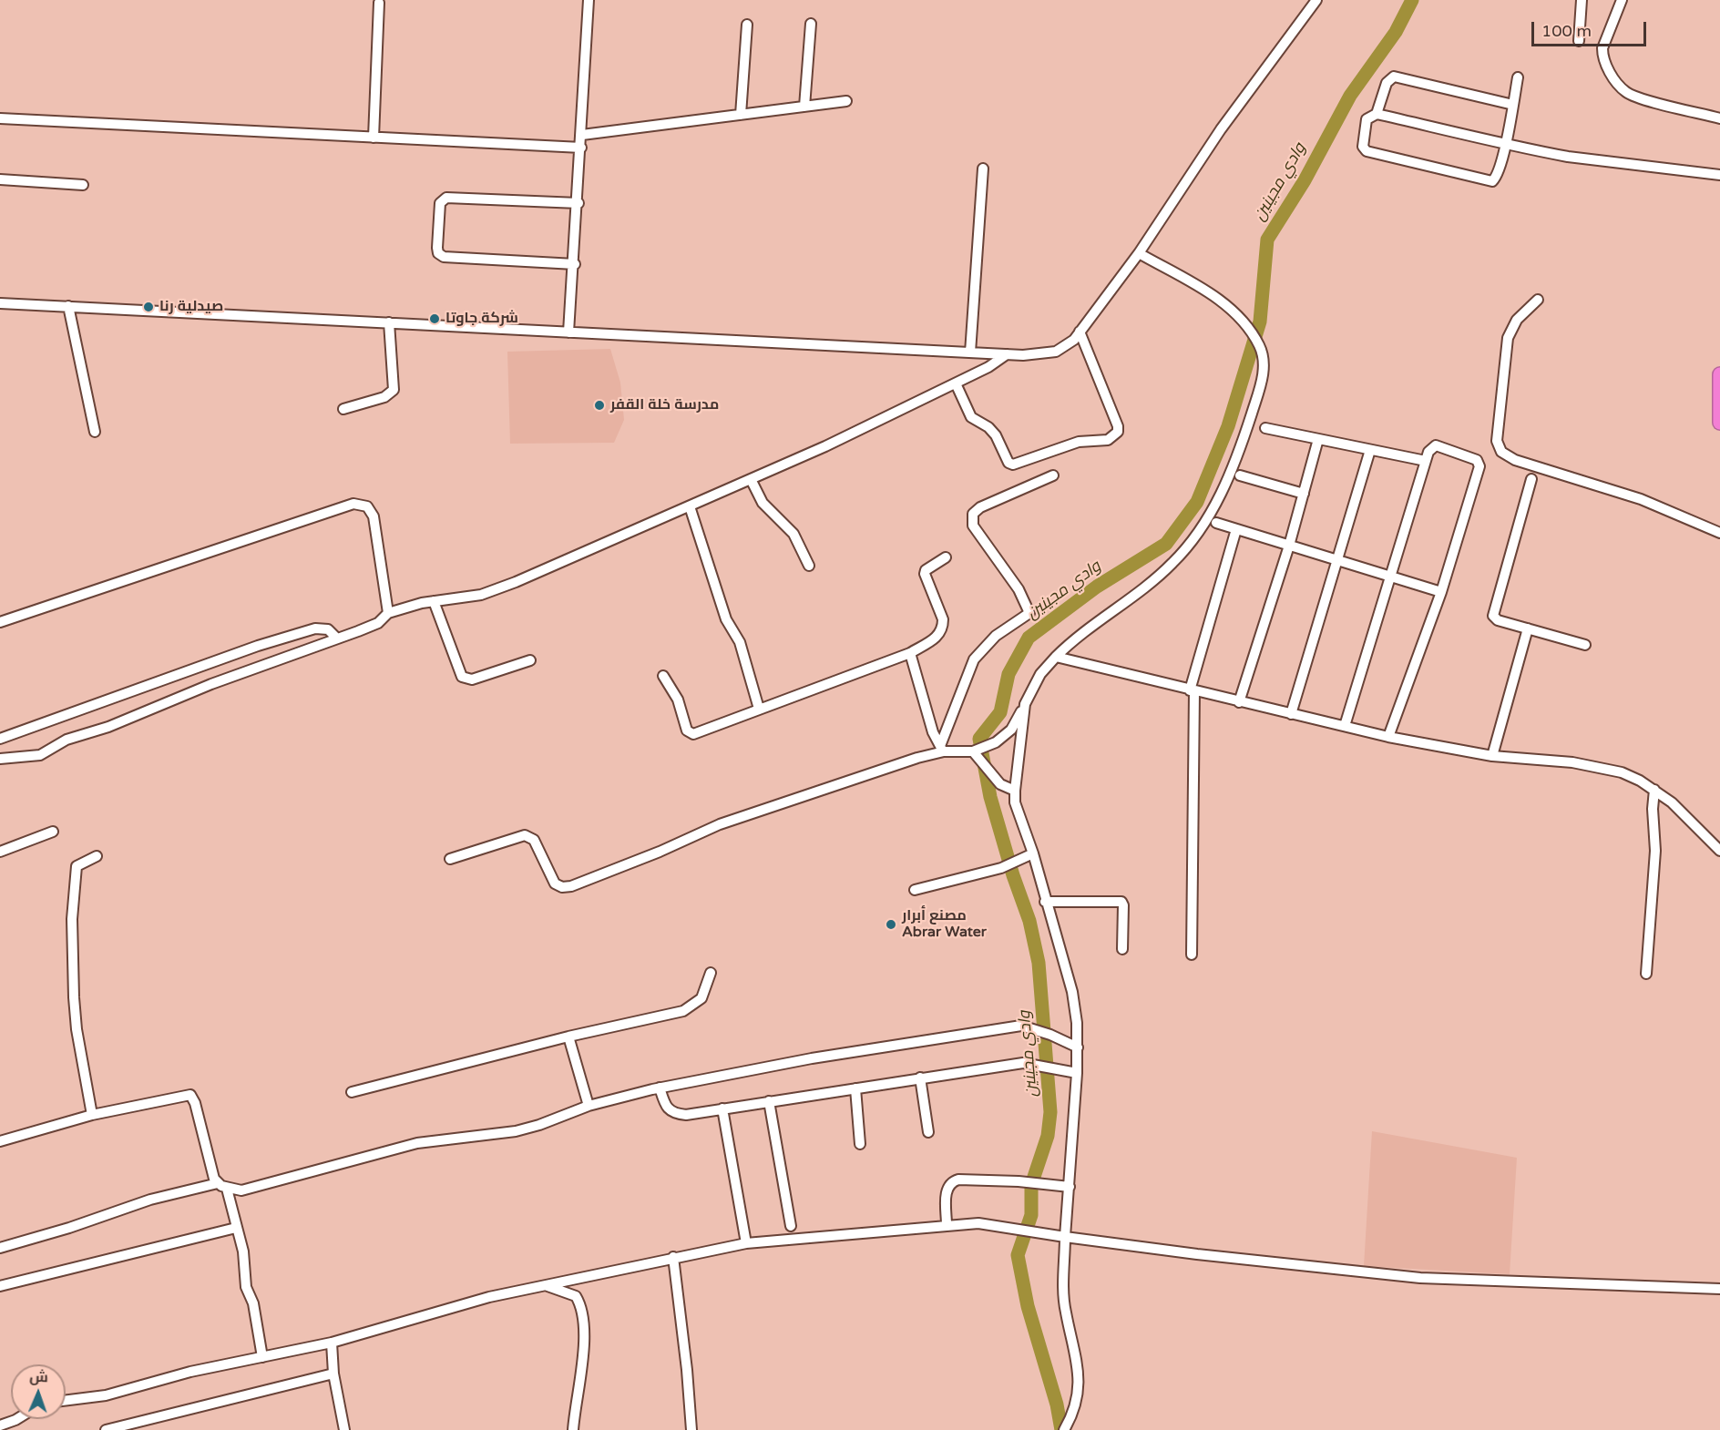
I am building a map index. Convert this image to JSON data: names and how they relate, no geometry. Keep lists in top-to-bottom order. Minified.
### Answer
{"water":["وادي مجينين"],"places":["صيدلية رنا","شركة جاوتا","مدرسة خلة القفر","مصنع أبرار Abrar Water"],"scale_bar":"100 m","north":"top"}
